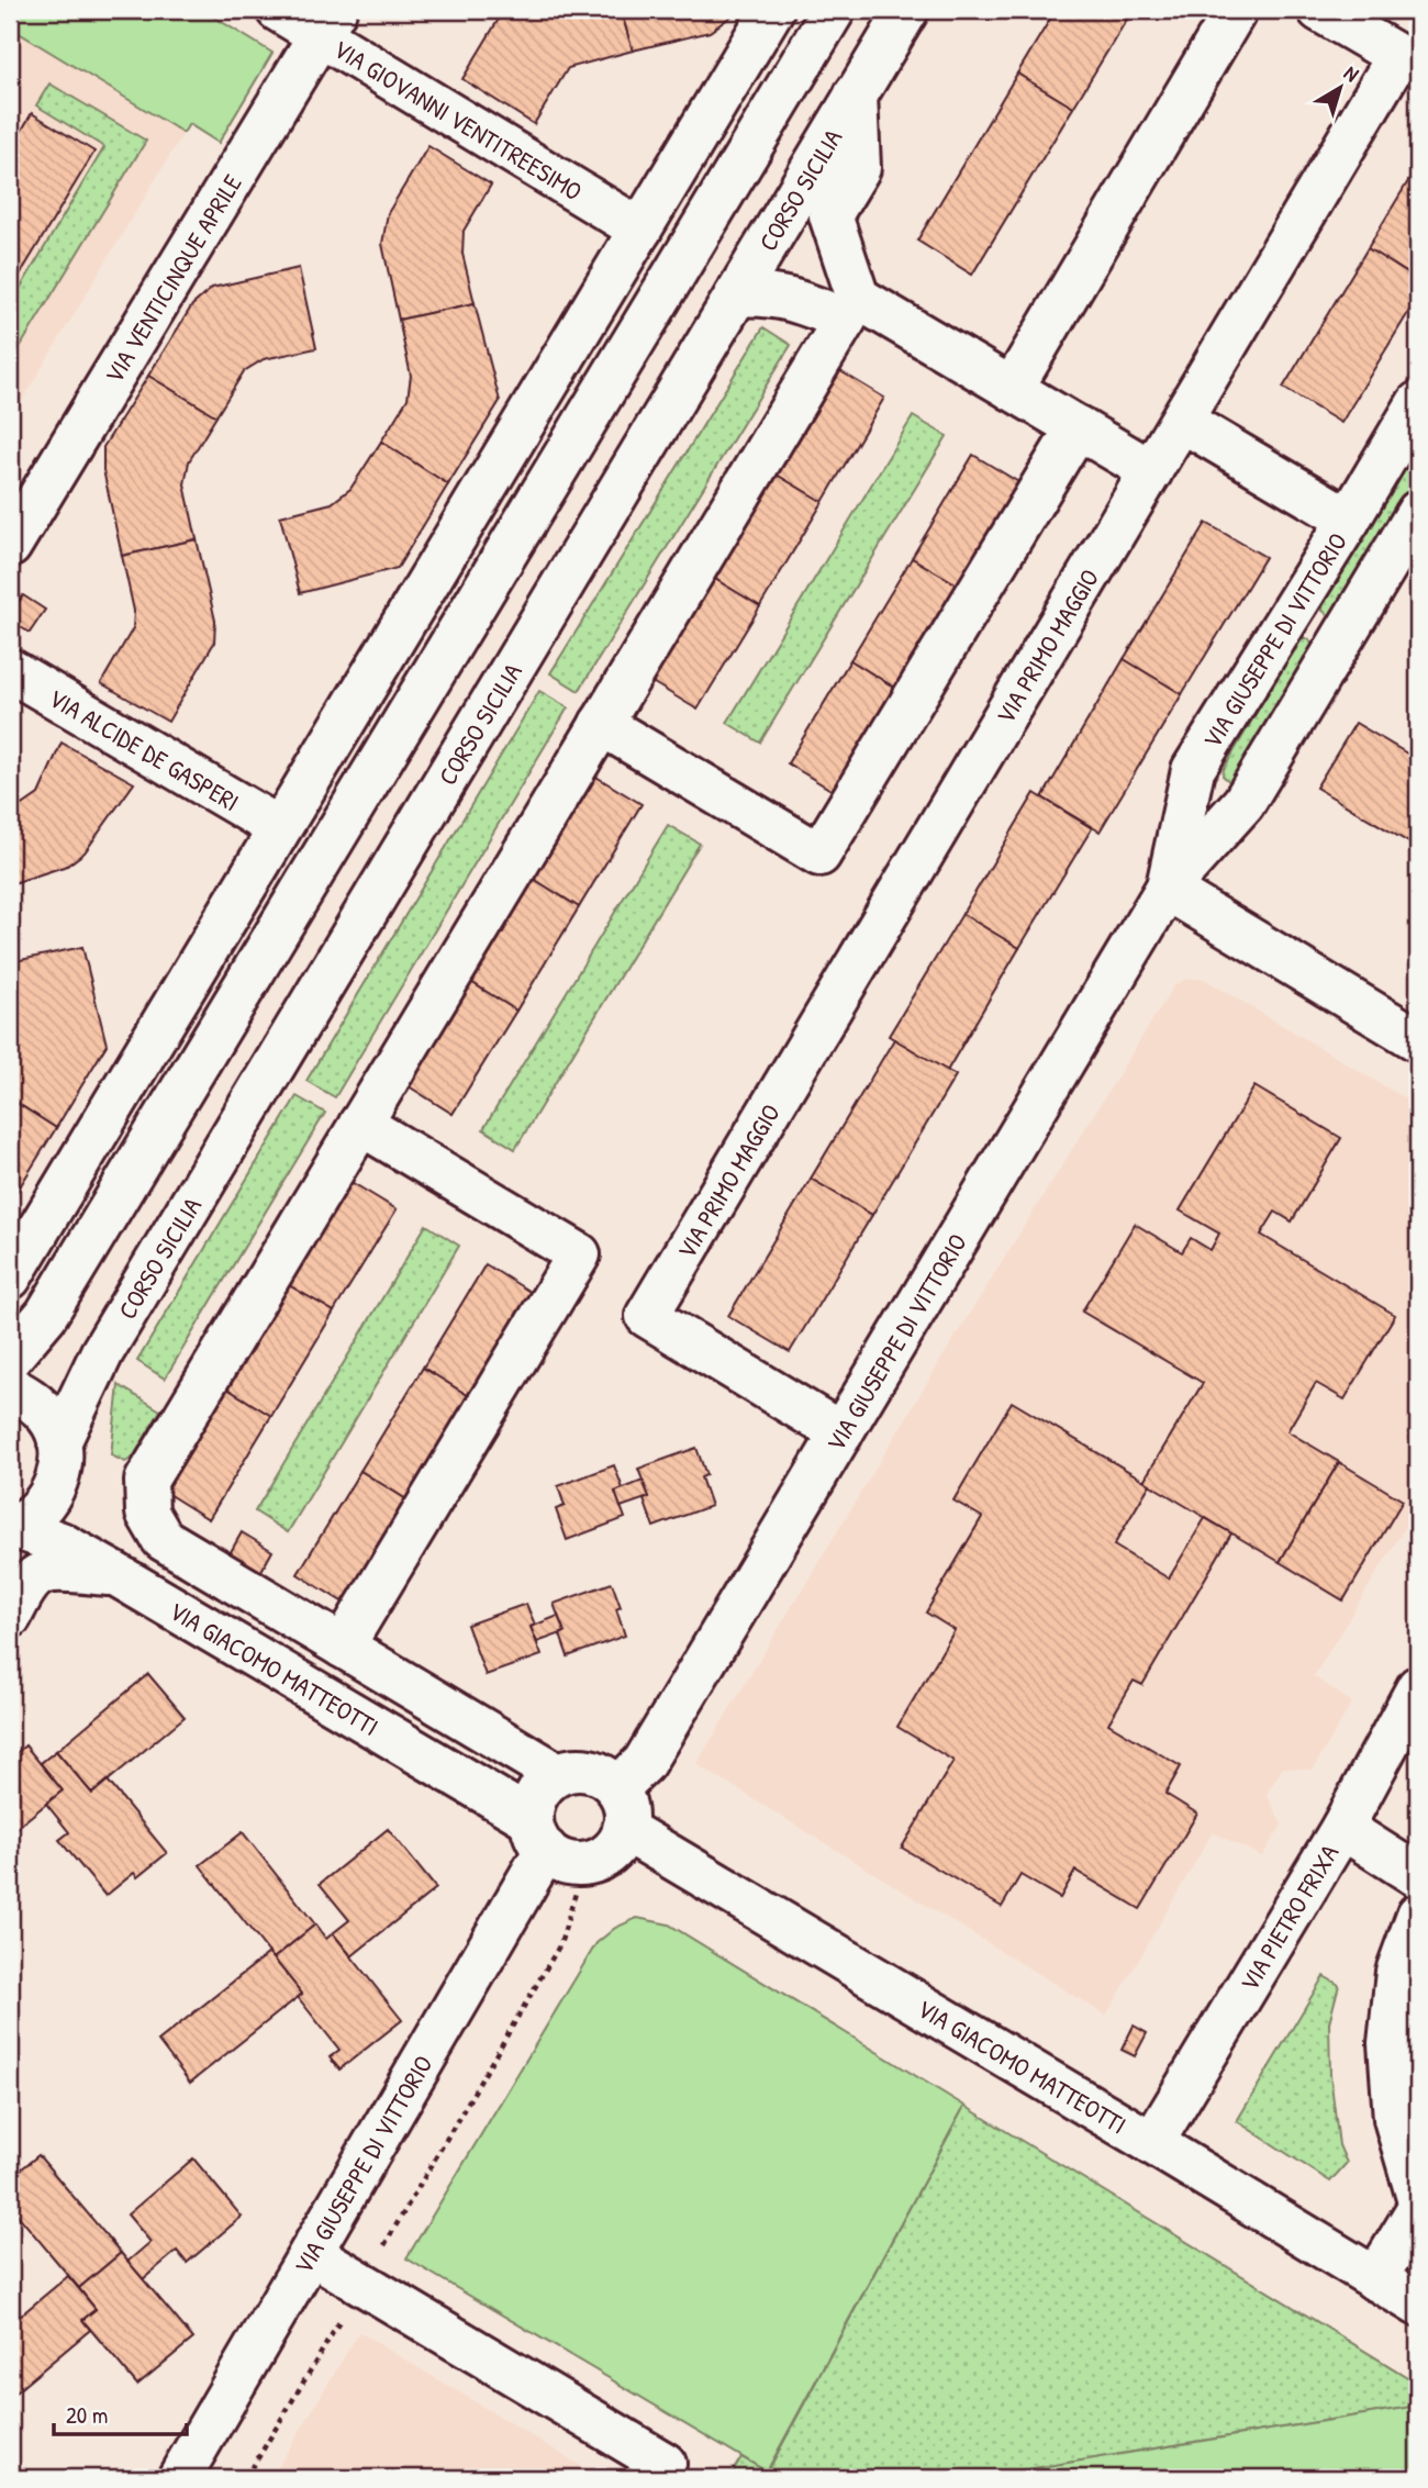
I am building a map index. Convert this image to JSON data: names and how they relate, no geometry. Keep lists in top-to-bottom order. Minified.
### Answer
{"streets":{"street":["VIA GIOVANNI VENTITREESIMO","CORSO SICILIA","VIA VENTICINQUE APRILE","VIA GIUSEPPE DI VITTORIO","VIA PRIMO MAGGIO","VIA ALCIDE DE GASPERI","VIA GIACOMO MATTEOTTI","VIA PIETRO FRIXA"]},"crossings":[["VIA GIOVANNI VENTITREESIMO","VIA VENTICINQUE APRILE"],["VIA GIUSEPPE DI VITTORIO","VIA PRIMO MAGGIO"],["VIA GIUSEPPE DI VITTORIO","VIA GIACOMO MATTEOTTI"],["VIA GIACOMO MATTEOTTI","VIA PIETRO FRIXA"]],"scale_bar":"20 m","north":"top right"}
